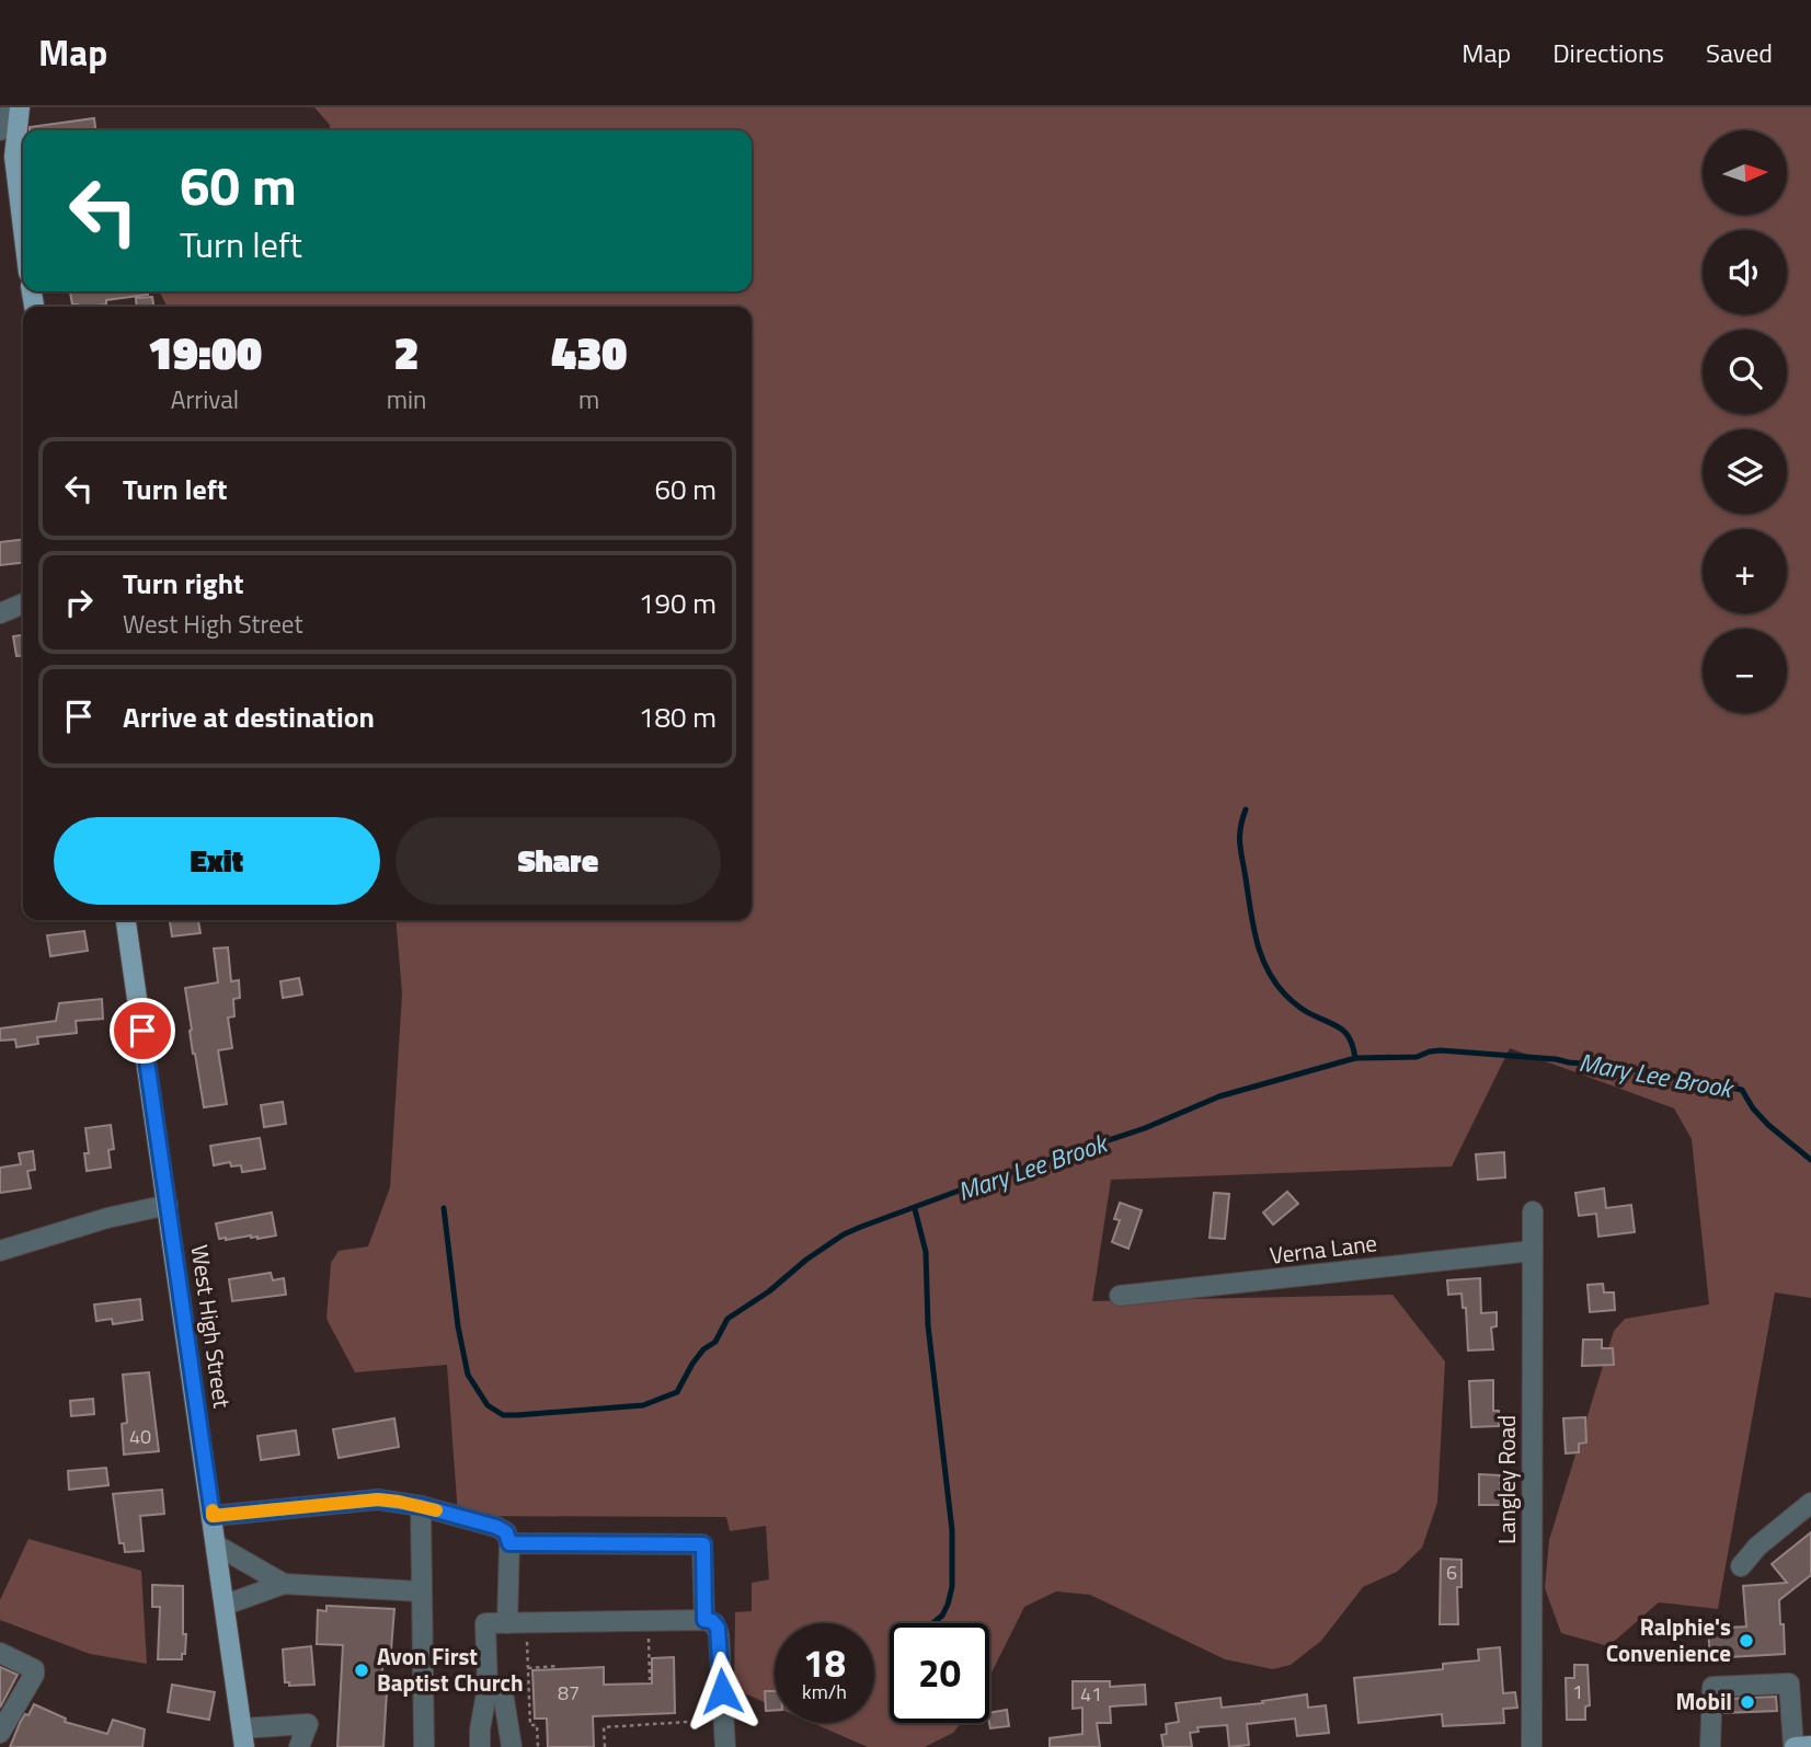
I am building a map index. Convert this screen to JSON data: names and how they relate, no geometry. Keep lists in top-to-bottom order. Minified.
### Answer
{"streets":{"main road":["West High Street"],"street":["Verna Lane","Langley Road"]},"crossings":[["Verna Lane","Langley Road"]],"water":["Mary Lee Brook"],"places":["Ralphie's Convenience","Avon First Baptist Church","Mobil"],"house_numbers":["40","6","1","87","41"],"north":"right","page":{"header":"Map","nav":["Map","Directions","Saved"],"map_buttons":["+","−"],"turn":["60 m","Turn left"],"eta":["19:00","Arrival","2","min","430","m"],"list":[{"name":"Turn left","value":"60 m"},{"name":"Turn right","note":"West High Street","value":"190 m"},{"name":"Arrive at destination","value":"180 m"}],"buttons":["Exit","Share"],"speed":"18 km/h","limit":"20"}}
